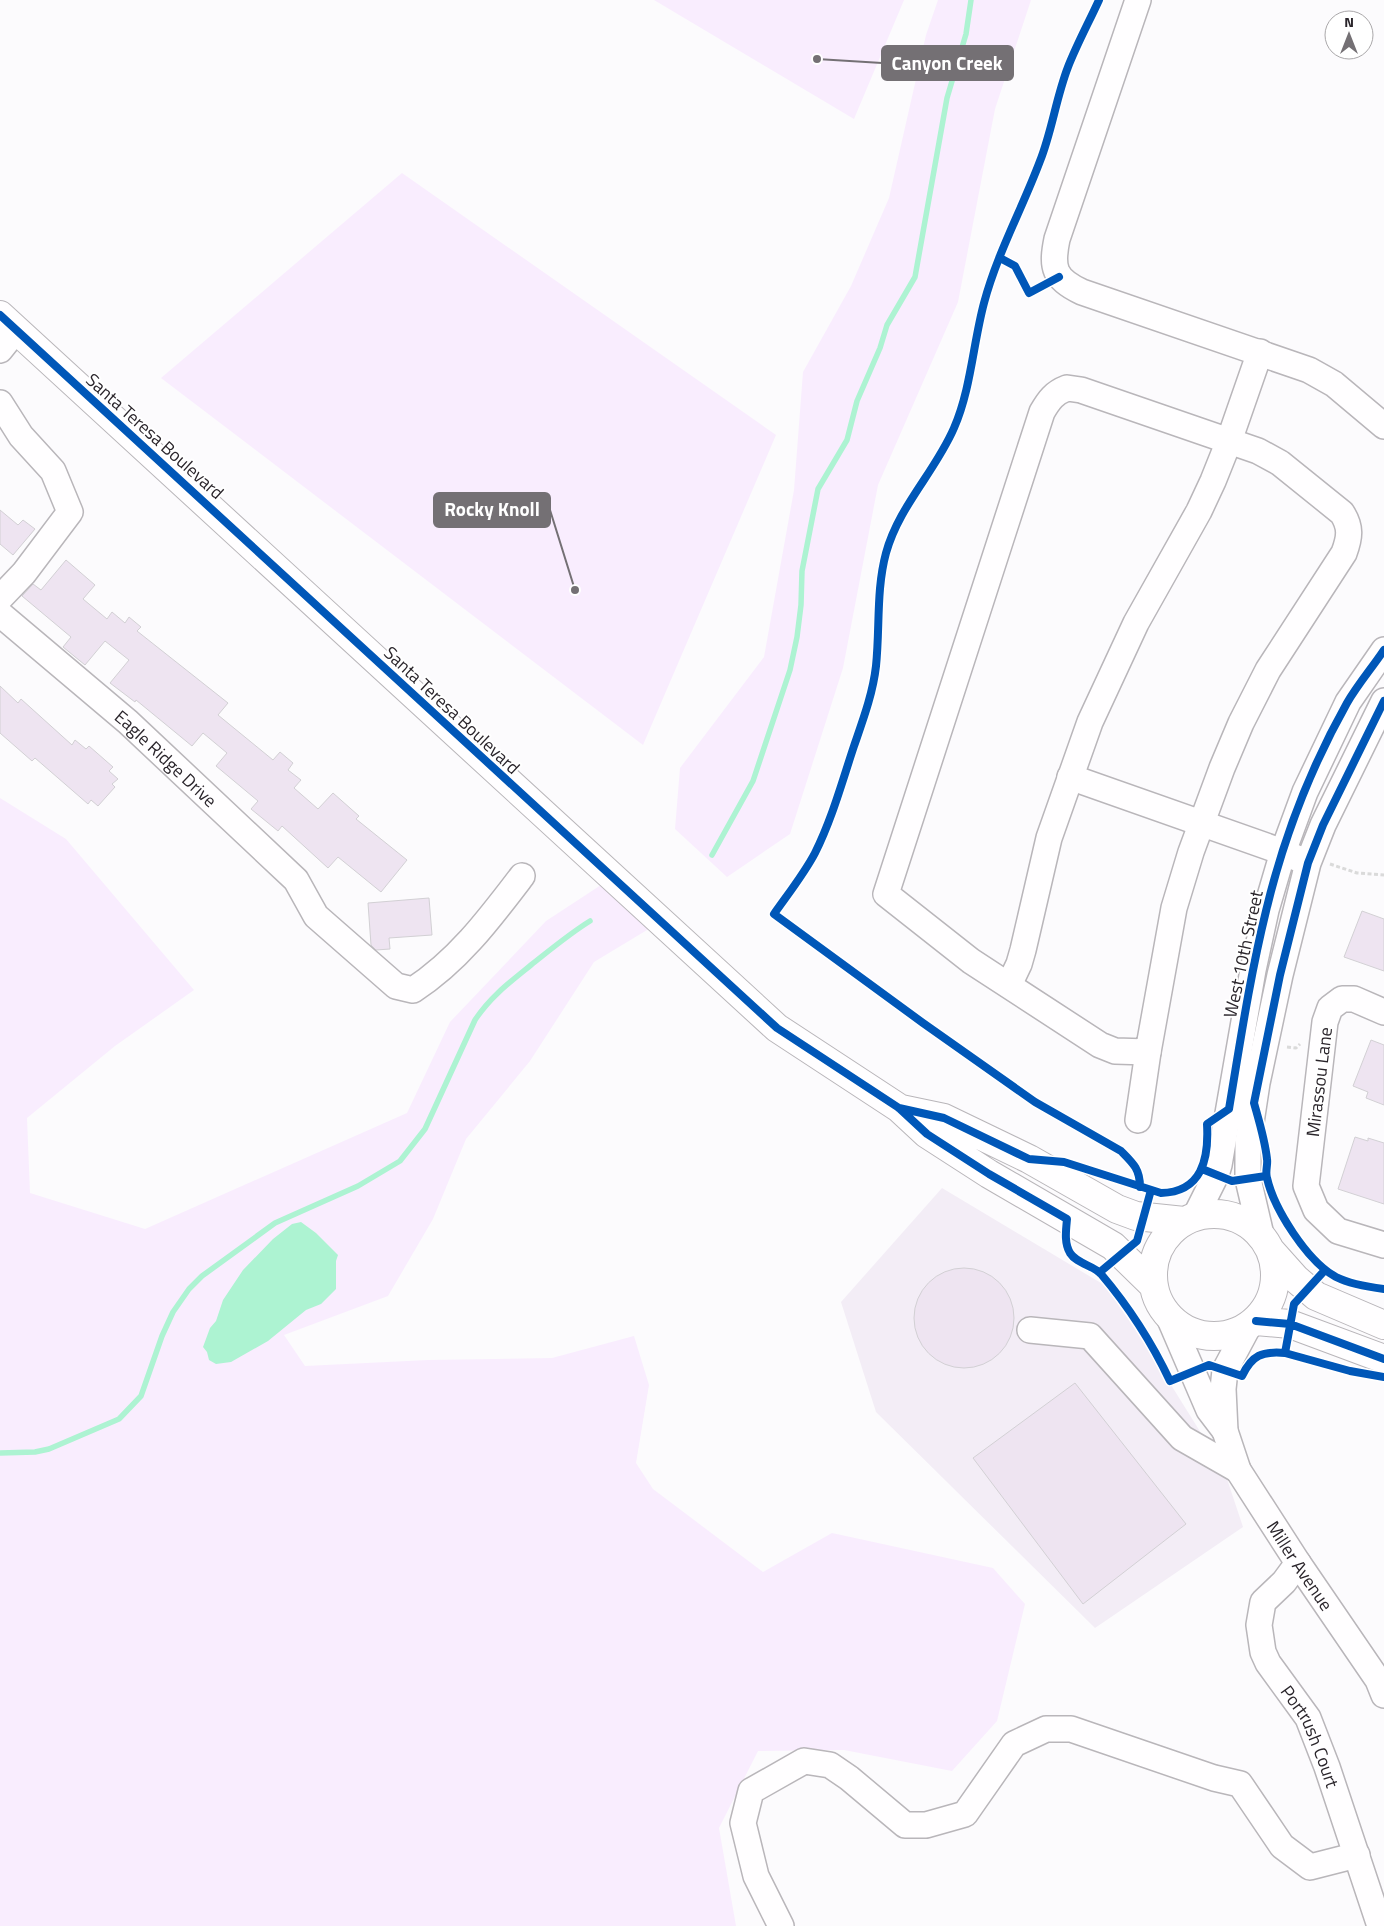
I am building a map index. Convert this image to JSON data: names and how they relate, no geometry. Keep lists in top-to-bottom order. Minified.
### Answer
{"streets":{"main road":["Santa Teresa Boulevard"],"street":["Eagle Ridge Drive","West 10th Street","Mirassou Lane","Miller Avenue","Portrush Court"]},"crossings":[["Santa Teresa Boulevard","West 10th Street"],["Santa Teresa Boulevard","Miller Avenue"],["West 10th Street","Miller Avenue"],["Miller Avenue","Portrush Court"]],"places":["Canyon Creek","Rocky Knoll"],"north":"top"}
